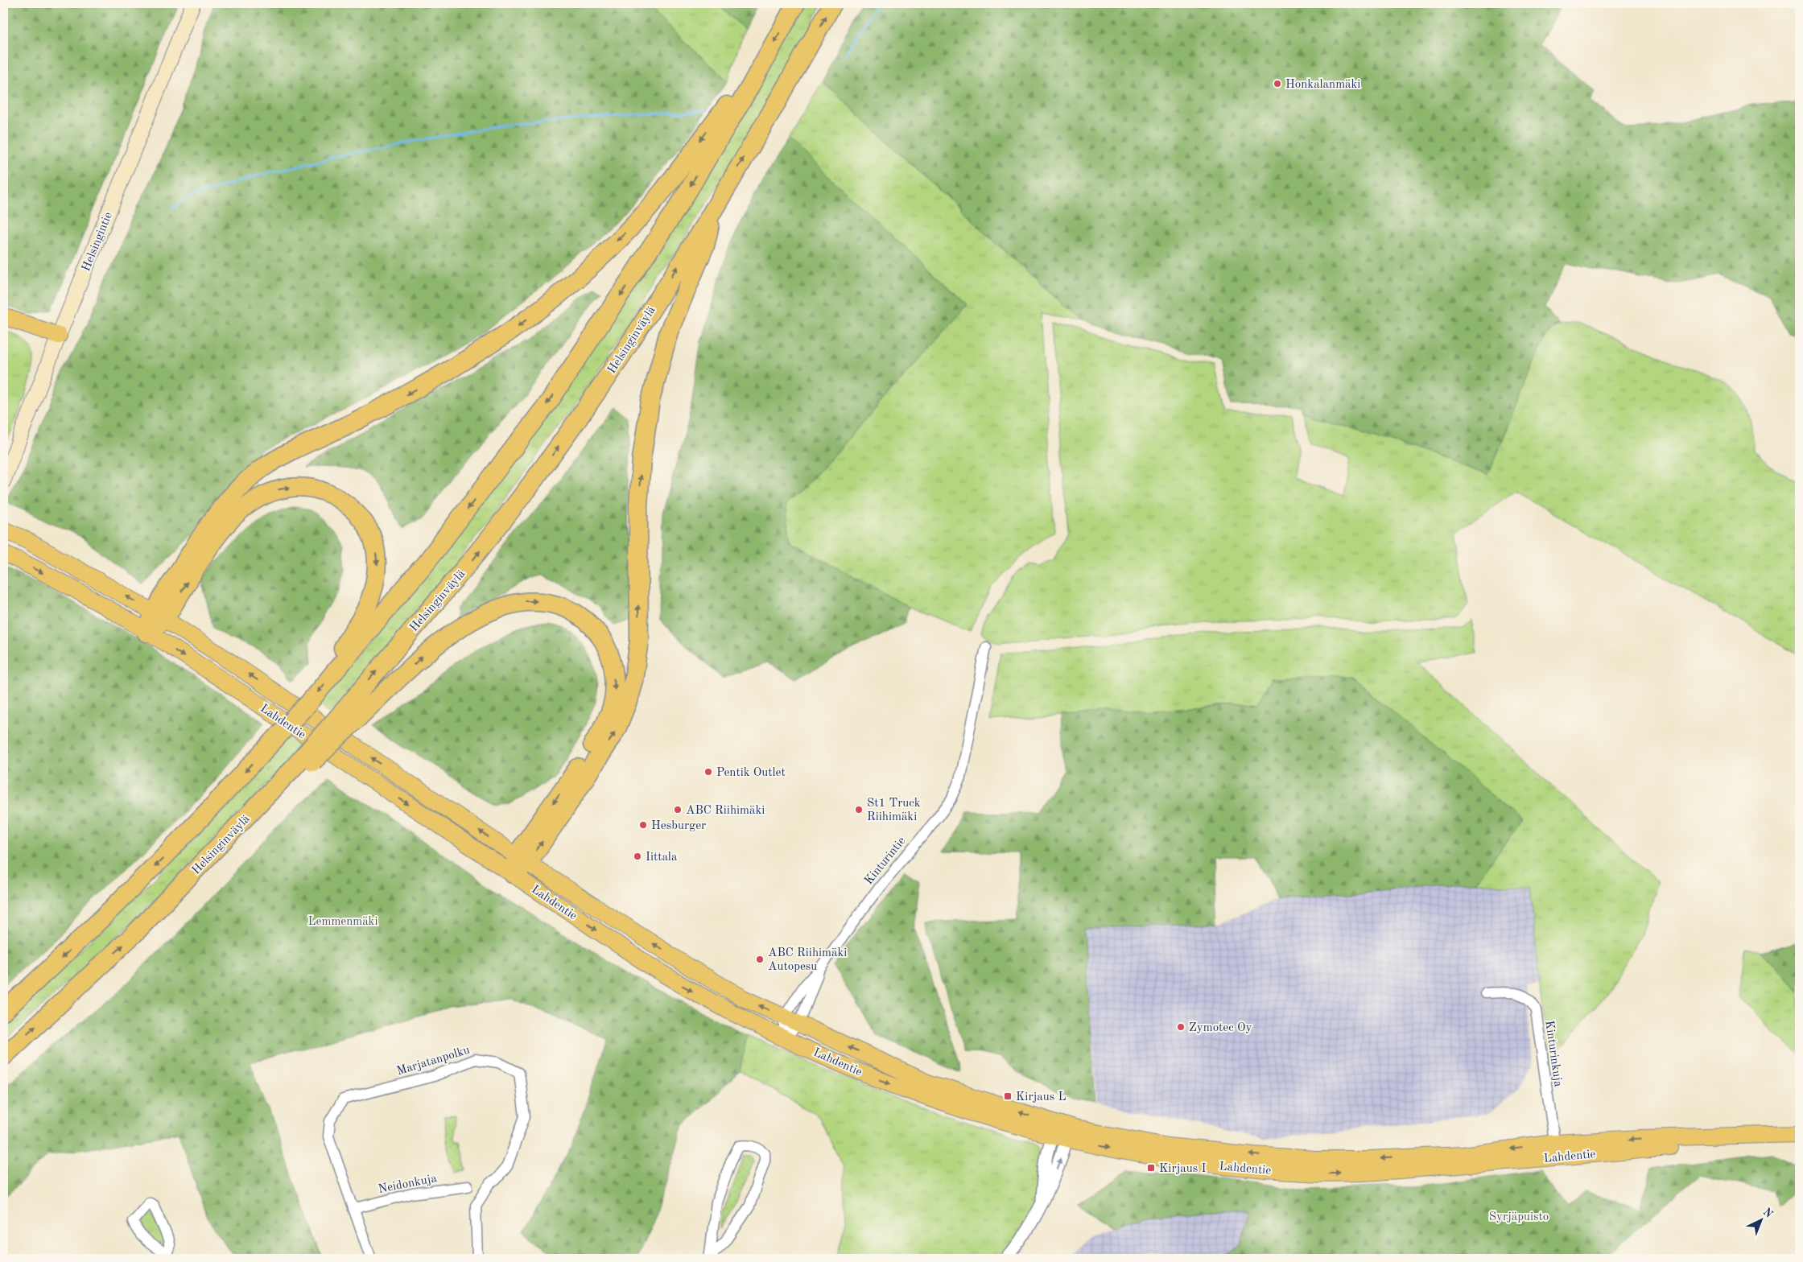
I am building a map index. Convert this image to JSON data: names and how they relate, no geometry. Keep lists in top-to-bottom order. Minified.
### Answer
{"streets":{"highway":["Helsinginväylä"],"main road":["Helsingintie","Lahdentie"],"street":["Kinturintie","Kinturinkuja","Marjatanpolku","Neidonkuja"]},"crossings":[["Lahdentie","Kinturintie"],["Lahdentie","Kinturinkuja"],["Marjatanpolku","Neidonkuja"]],"parks":["Lemmenmäki","Syrjäpuisto"],"places":{"other":["Honkalanmäki","Pentik Outlet","ABC Riihimäki","St1 Truck Riihimäki","Hesburger","Iittala","ABC Riihimäki Autopesu","Zymotec Oy"],"transit":["Kirjaus L","Kirjaus I"]},"north":"top right"}
